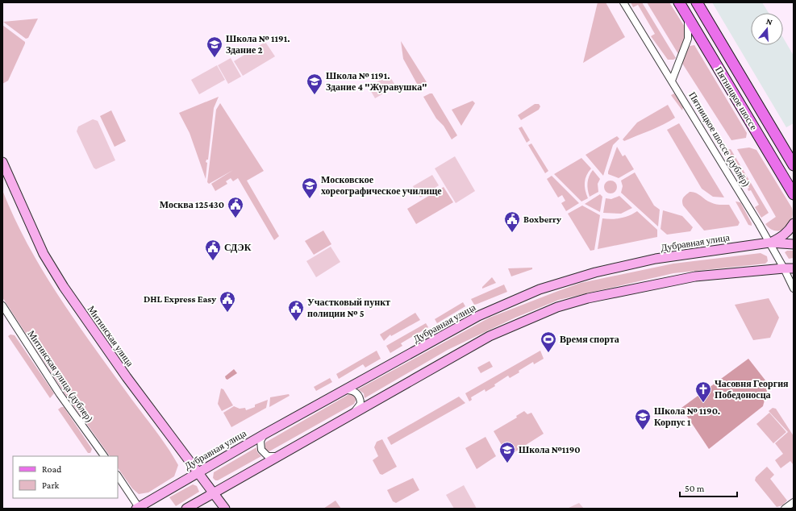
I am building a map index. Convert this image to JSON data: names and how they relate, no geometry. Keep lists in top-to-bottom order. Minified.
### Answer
{"streets":{"main road":["Пятницкое шоссе","Дубравная улица","Митинская улица"],"street":["Пятницкое шоссе (дублёр)","Митинская улица (дублер)"]},"crossings":[["Пятницкое шоссе (дублёр)","Дубравная улица"],["Дубравная улица","Митинская улица"]],"places":{"school or university":["Школа № 1191. Здание 2","Школа № 1191. Здание 4 \"Журавушка\"","Московское хореографическое училище","Школа № 1190. Корпус 1","Школа №1190"],"public building":["Москва 125430","Boxberry","СДЭК","DHL Express Easy","Участковый пункт полиции № 5"],"sports":["Время спорта"],"church":["Часовня Георгия Победоносца"]},"legend":["Road","Park"],"scale_bar":"50 m","north":"top"}
